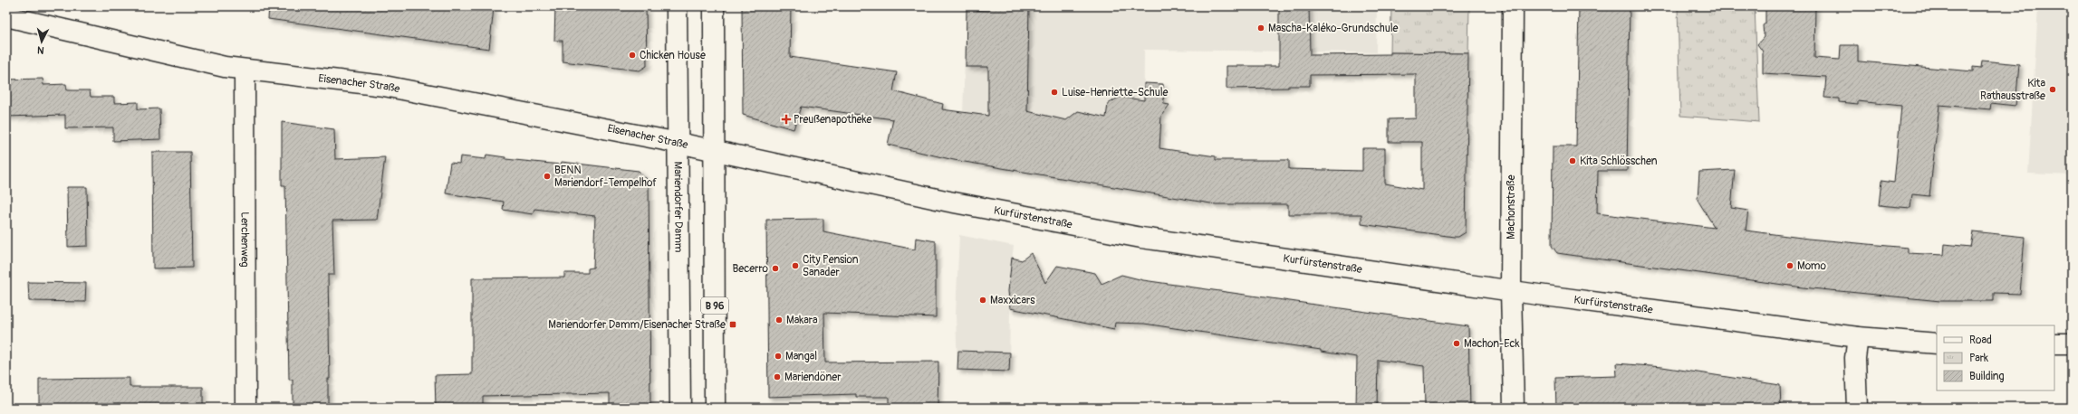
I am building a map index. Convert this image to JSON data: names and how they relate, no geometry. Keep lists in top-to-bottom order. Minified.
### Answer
{"streets":{"street":["Eisenacher Straße","Mariendorfer Damm","Machonstraße","Kurfürstenstraße","Lerchenweg","B 96"]},"crossings":[["Eisenacher Straße","Mariendorfer Damm"],["Eisenacher Straße","Kurfürstenstraße"],["Eisenacher Straße","Lerchenweg"],["Eisenacher Straße","B 96"],["Machonstraße","Kurfürstenstraße"],["Kurfürstenstraße","B 96"]],"places":{"other":["Mascha-Kaléko-Grundschule","Chicken House","Kita Rathausstraße","Luise-Henriette-Schule","Kita Schlösschen","BENN Mariendorf-Tempelhof","City Pension Sanader","Momo","Becerro","Maxxicars","Makara","Machon-Eck","Mangal","Mariendöner"],"health":["Preußenapotheke"],"transit":["Mariendorfer Damm/Eisenacher Straße"]},"legend":["Road","Park","Building"],"north":"bottom"}
